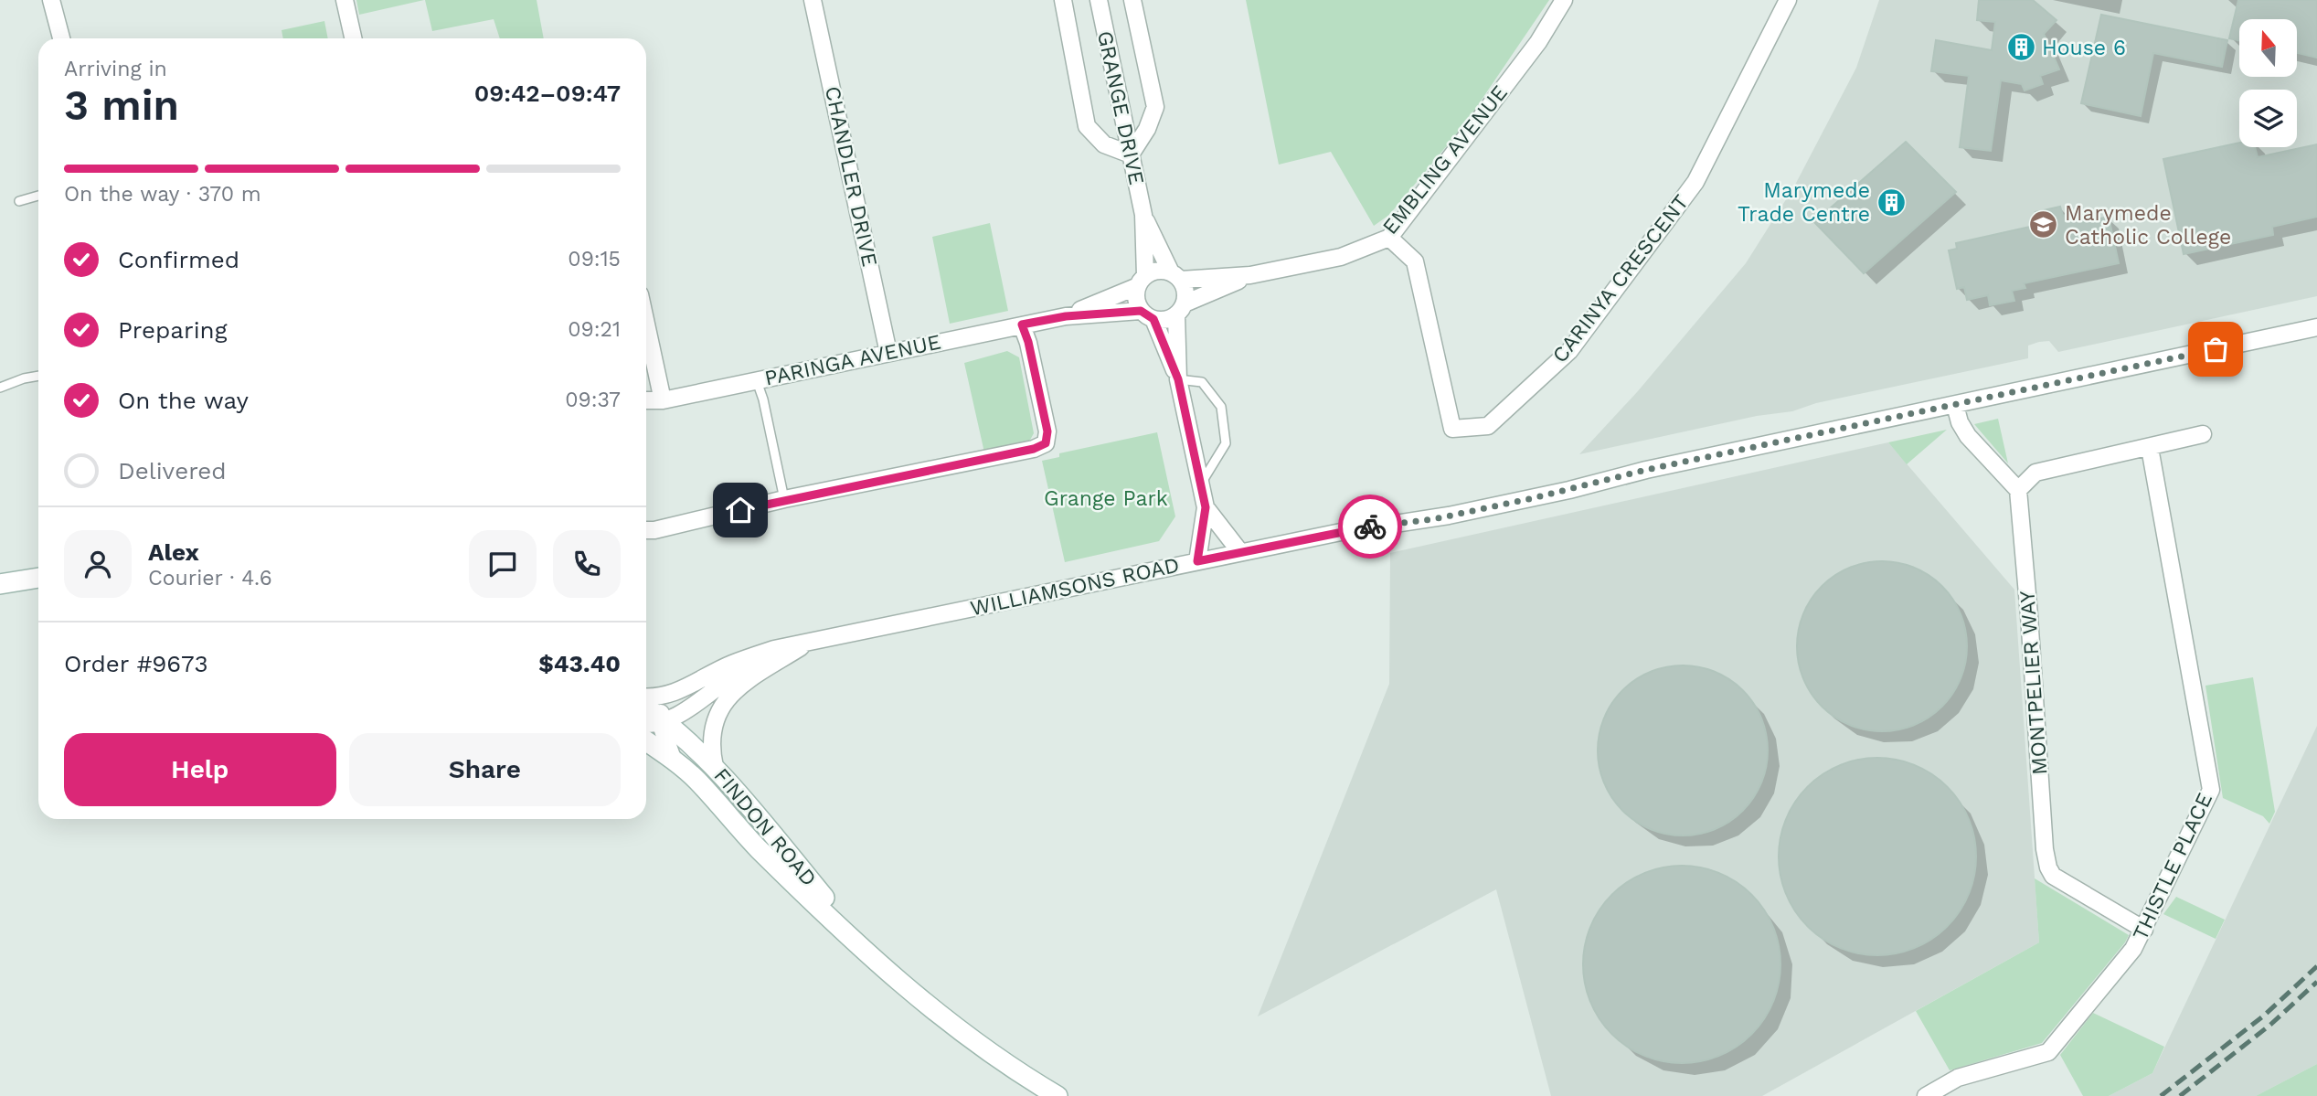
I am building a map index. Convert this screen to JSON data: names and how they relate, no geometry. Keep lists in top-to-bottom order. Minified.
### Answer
{"streets":{"street":["GRANGE DRIVE","EMBLING AVENUE","CHANDLER DRIVE","CARINYA CRESCENT","PARINGA AVENUE","WILLIAMSONS ROAD","MONTPELIER WAY","FINDON ROAD","THISTLE PLACE"]},"crossings":[["GRANGE DRIVE","EMBLING AVENUE"],["GRANGE DRIVE","PARINGA AVENUE"],["EMBLING AVENUE","CARINYA CRESCENT"],["EMBLING AVENUE","PARINGA AVENUE"],["CHANDLER DRIVE","PARINGA AVENUE"],["WILLIAMSONS ROAD","FINDON ROAD"],["MONTPELIER WAY","THISTLE PLACE"]],"parks":["Grange Park"],"places":{"building":["House 6","Marymede Trade Centre"],"school or university":["Marymede Catholic College"]},"north":"top","page":{"heading":["3 min","Arriving in","09:42–09:47"],"panel":["Alex","Courier · 4.6","Order #9673","$43.40"],"bar":"On the way · 370 m","list":[["Confirmed","09:15"],["Preparing","09:21"],["On the way","09:37"],"Delivered"],"buttons":["Help","Share"]}}
